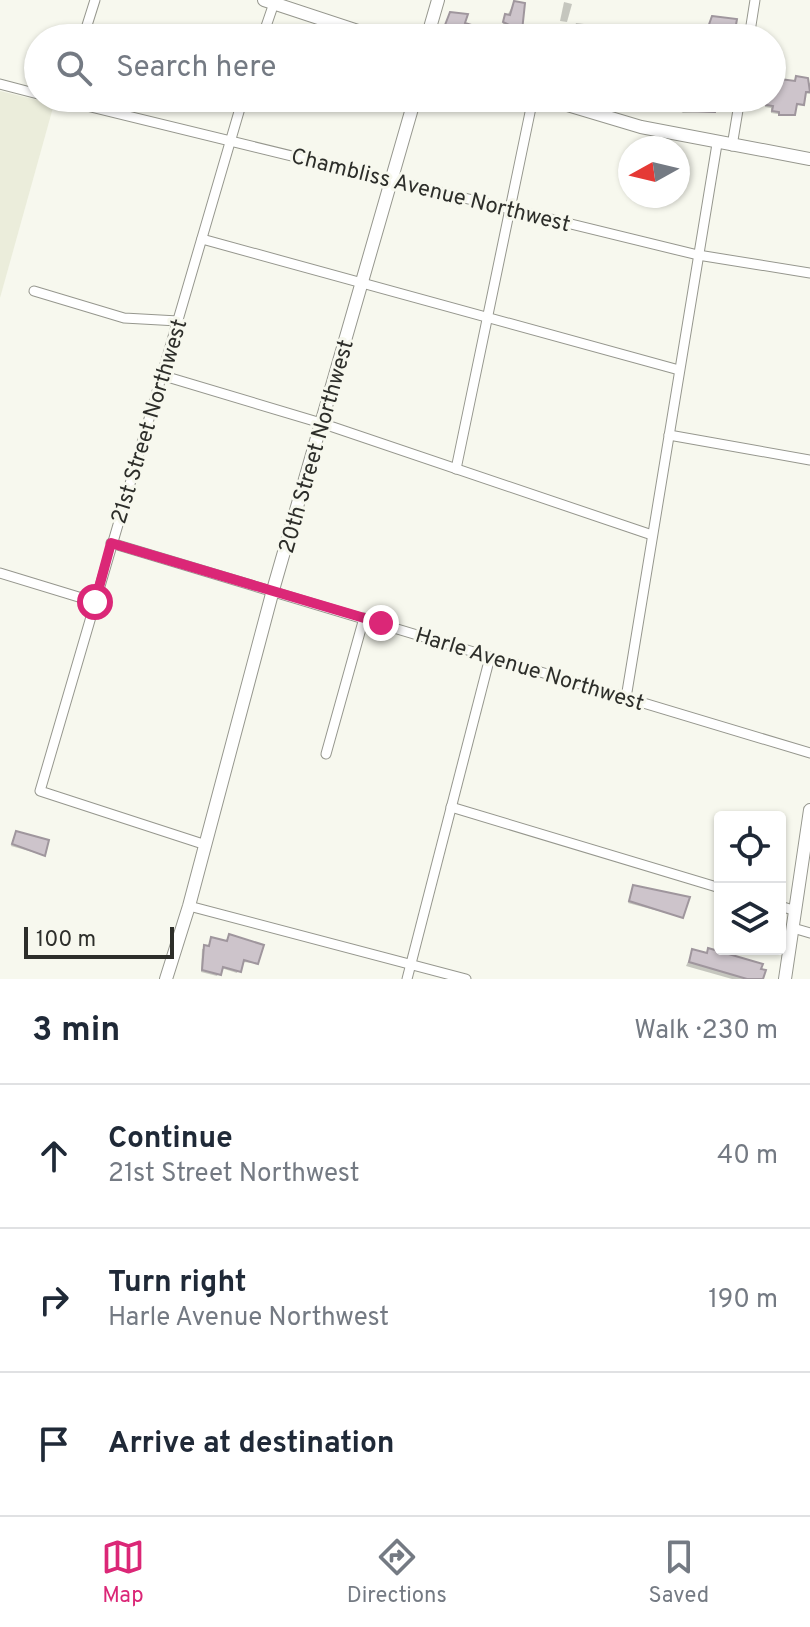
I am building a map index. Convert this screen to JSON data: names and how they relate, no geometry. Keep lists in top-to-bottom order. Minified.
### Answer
{"streets":{"street":["Chambliss Avenue Northwest","21st Street Northwest","20th Street Northwest","Harle Avenue Northwest"]},"crossings":[["Chambliss Avenue Northwest","21st Street Northwest"],["Chambliss Avenue Northwest","20th Street Northwest"],["21st Street Northwest","20th Street Northwest"],["21st Street Northwest","Harle Avenue Northwest"],["20th Street Northwest","Harle Avenue Northwest"]],"scale_bar":"100 m","north":"left","page":{"search":"Search here","scale":"100 m","heading":["3 min","Walk · 230 m"],"list":[["Continue","21st Street Northwest","40 m"],["Turn right","Harle Avenue Northwest","190 m"],"Arrive at destination"],"nav":["Map","Directions","Saved"]}}
